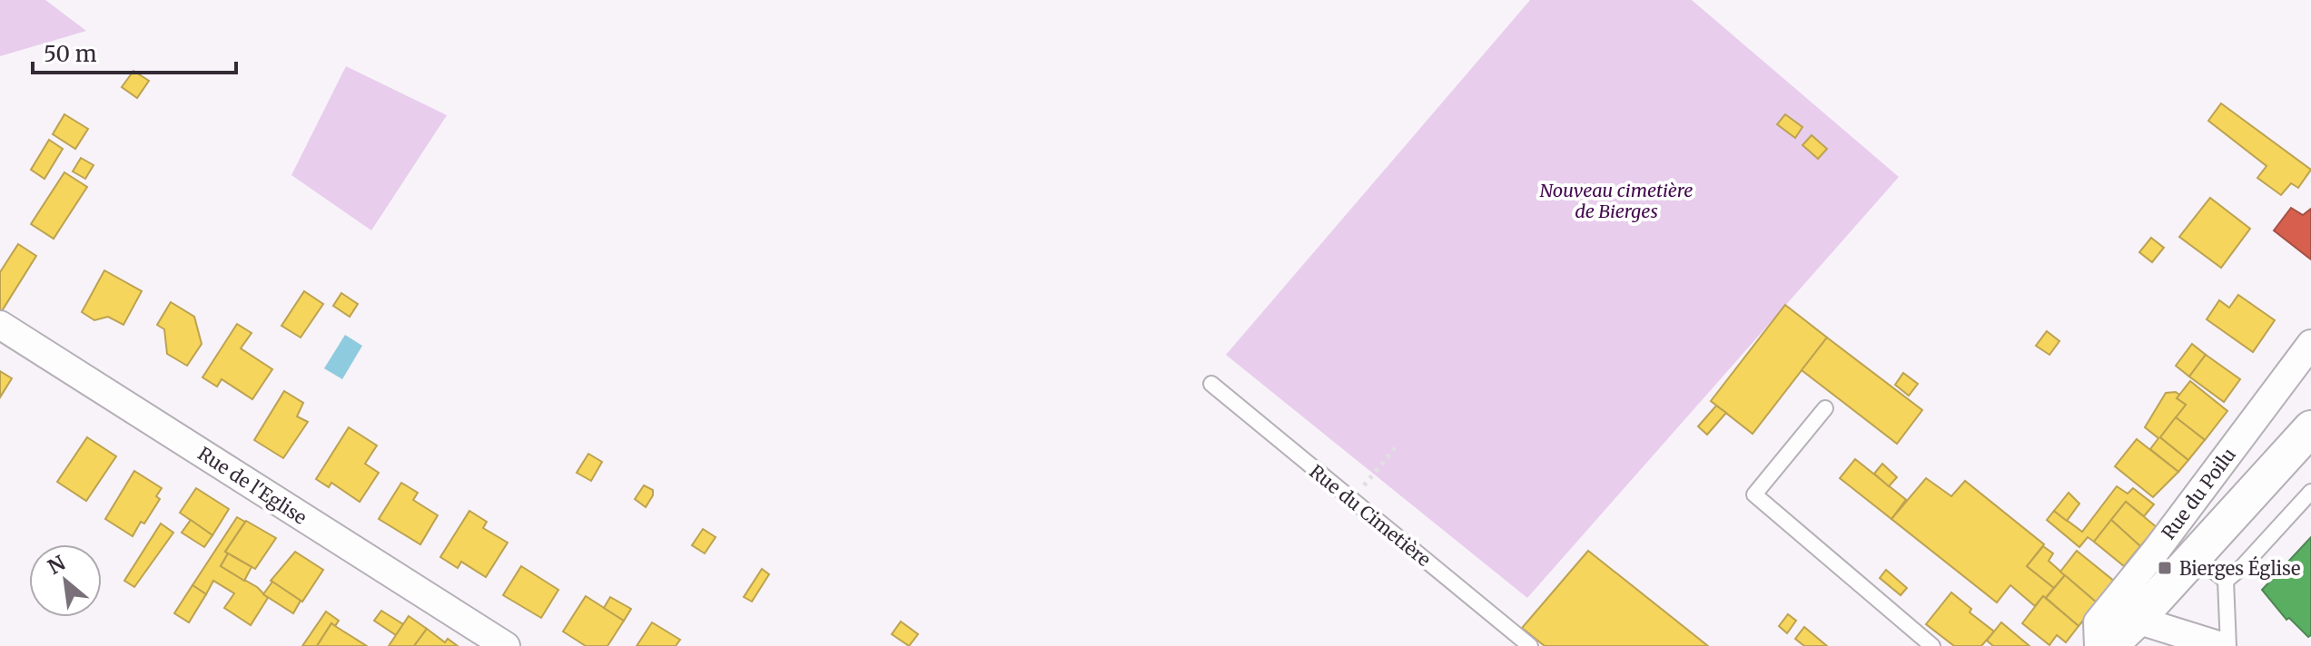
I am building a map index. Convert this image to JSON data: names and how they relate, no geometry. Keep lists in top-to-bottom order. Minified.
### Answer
{"streets":{"street":["Rue de l'Eglise","Rue du Poilu"],"lane":["Rue du Cimetière"]},"parks":["Nouveau cimetière de Bierges"],"places":{"transit":["Bierges Église"]},"scale_bar":"50 m","north":"top left"}
